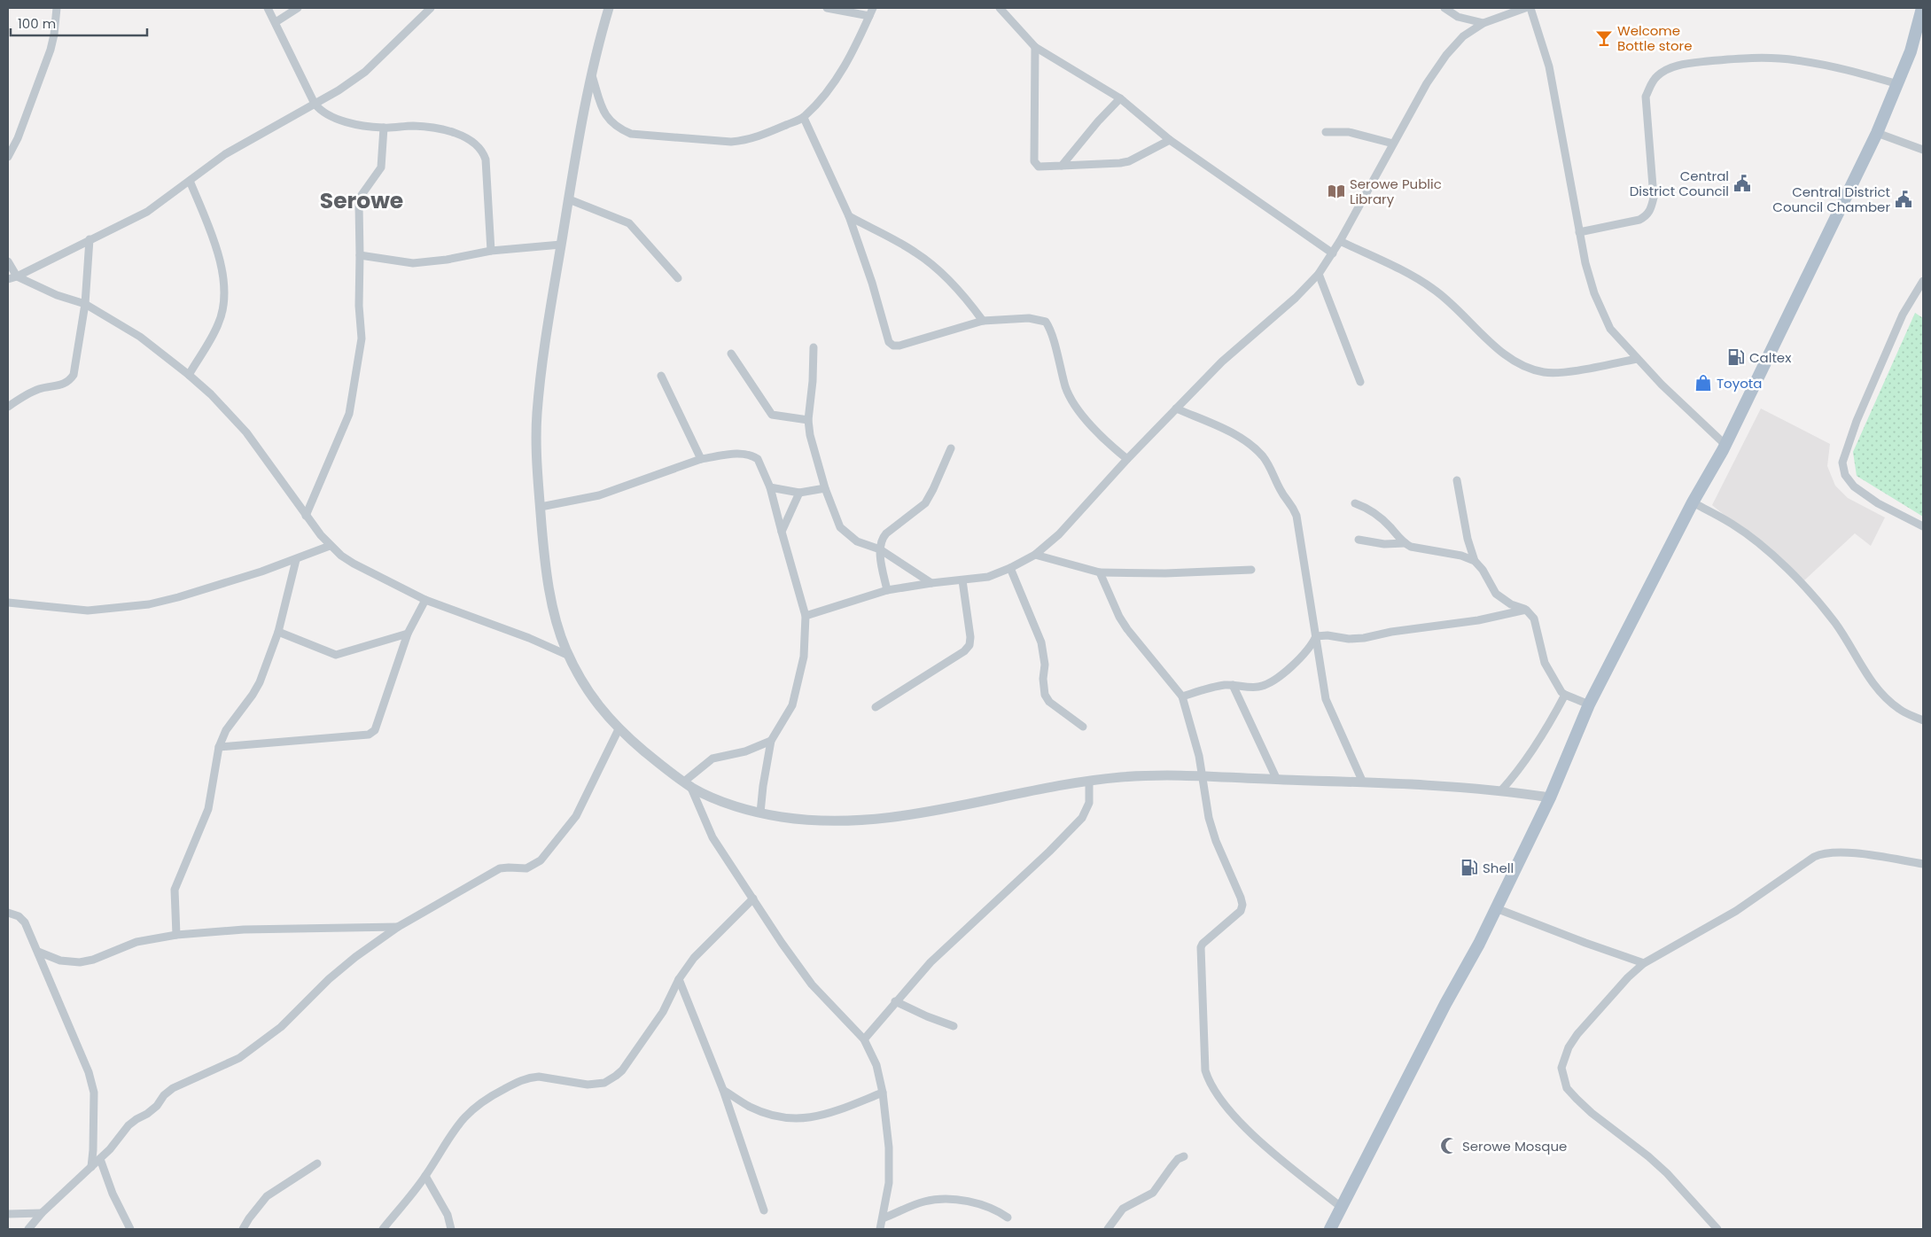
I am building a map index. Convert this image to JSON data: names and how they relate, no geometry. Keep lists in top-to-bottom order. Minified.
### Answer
{"districts":["Serowe"],"places":{"bar":["Welcome Bottle store"],"public building":["Central District Council","Central District Council Chamber"],"library":["Serowe Public Library"],"fuel station":["Caltex","Shell"],"shop":["Toyota"],"mosque":["Serowe Mosque"]},"scale_bar":"100 m"}
